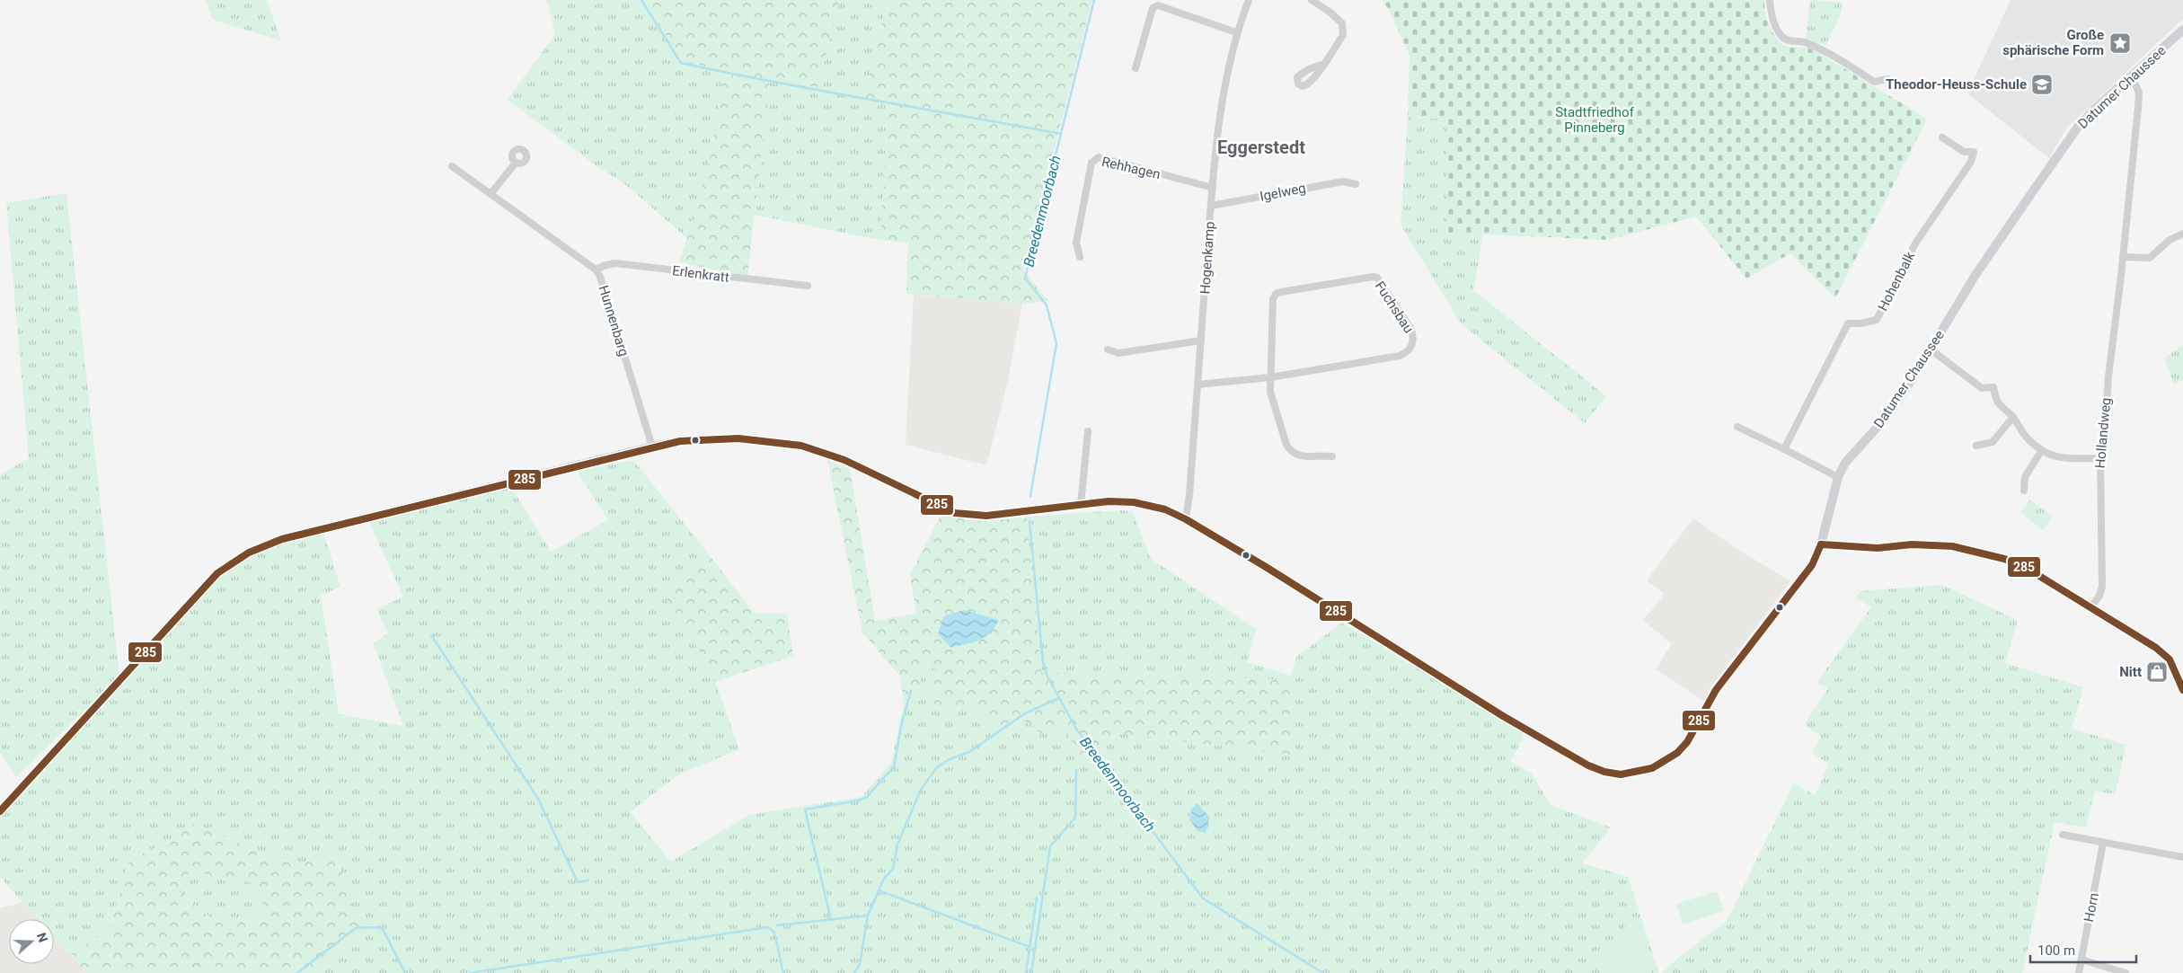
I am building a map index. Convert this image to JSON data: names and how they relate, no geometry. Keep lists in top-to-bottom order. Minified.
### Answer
{"streets":{"street":["Datumer Chaussee","Rehhagen","Igelweg","Hogenkamp","Erlenkratt","Hohenbalk","Fuchsbau","Hunnenbarg","Hollandweg","Horn"]},"crossings":[["Datumer Chaussee","Hogenkamp"],["Datumer Chaussee","Hunnenbarg"],["Datumer Chaussee","Hollandweg"],["Rehhagen","Hogenkamp"],["Igelweg","Hogenkamp"],["Hogenkamp","Fuchsbau"],["Erlenkratt","Hunnenbarg"]],"districts":["Eggerstedt"],"water":["Breedenmoorbach"],"parks":["Stadtfriedhof Pinneberg"],"places":{"place":["Große sphärische Form"],"school or university":["Theodor-Heuss-Schule"],"shop":["Nitt"]},"lines":["transit line 285"],"scale_bar":"100 m","north":"right"}
